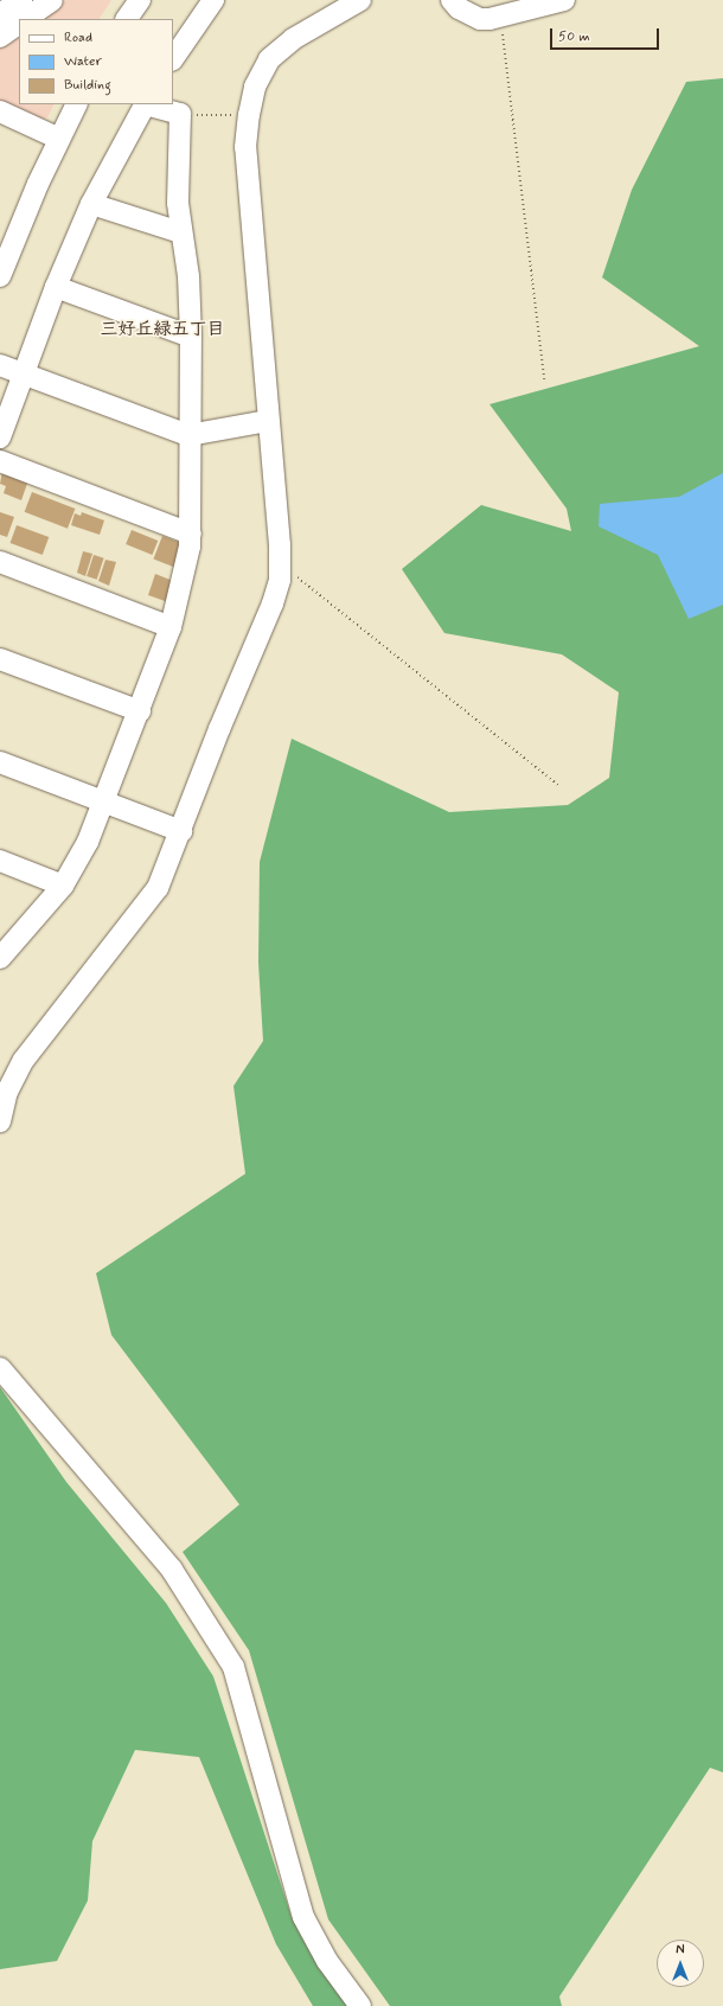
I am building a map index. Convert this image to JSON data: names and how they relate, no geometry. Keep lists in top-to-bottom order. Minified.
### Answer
{"districts":["三好丘緑五丁目"],"legend":["Road","Water","Building"],"scale_bar":"50 m","north":"top"}
